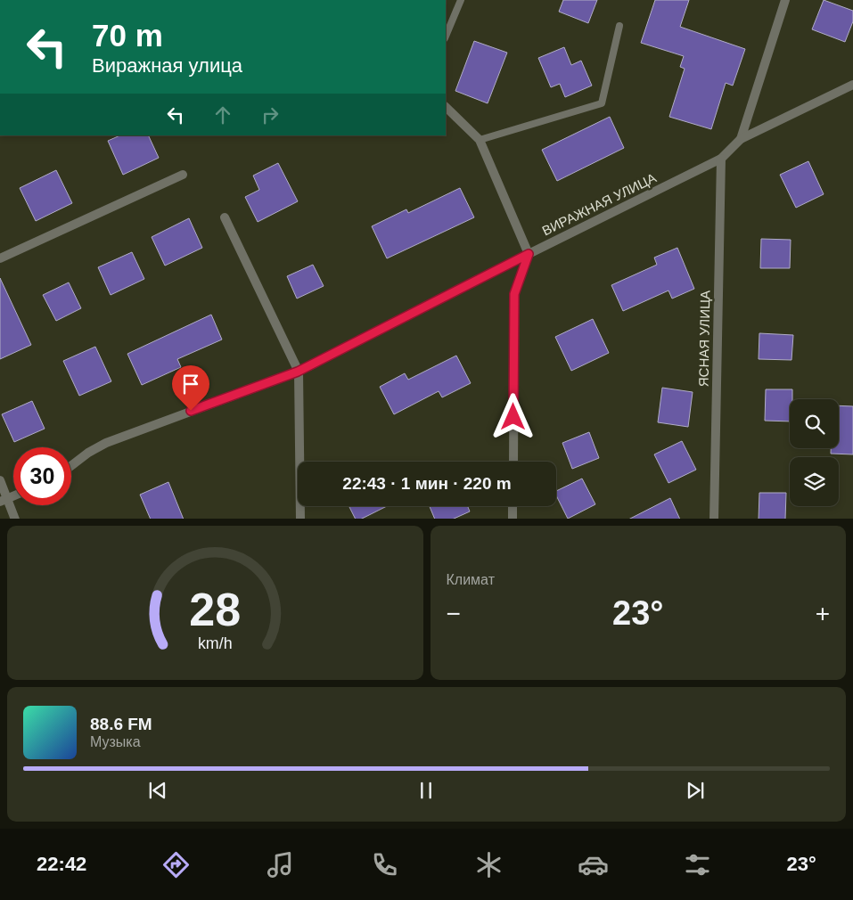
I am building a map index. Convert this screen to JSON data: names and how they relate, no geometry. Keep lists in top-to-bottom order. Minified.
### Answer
{"streets":{"street":["ВИРАЖНАЯ УЛИЦА","ЯСНАЯ УЛИЦА"]},"crossings":[["ВИРАЖНАЯ УЛИЦА","ЯСНАЯ УЛИЦА"]],"page":{"turn":["70 m","Виражная улица"],"limit":"30","trip":"22:43 · 1 мин · 220 m","tile":"Климат","heat":["−","23°","+"],"song":["88.6 FM","Музыка"],"tabs":["22:42","23°"],"gauge":["28","km/h"]}}
